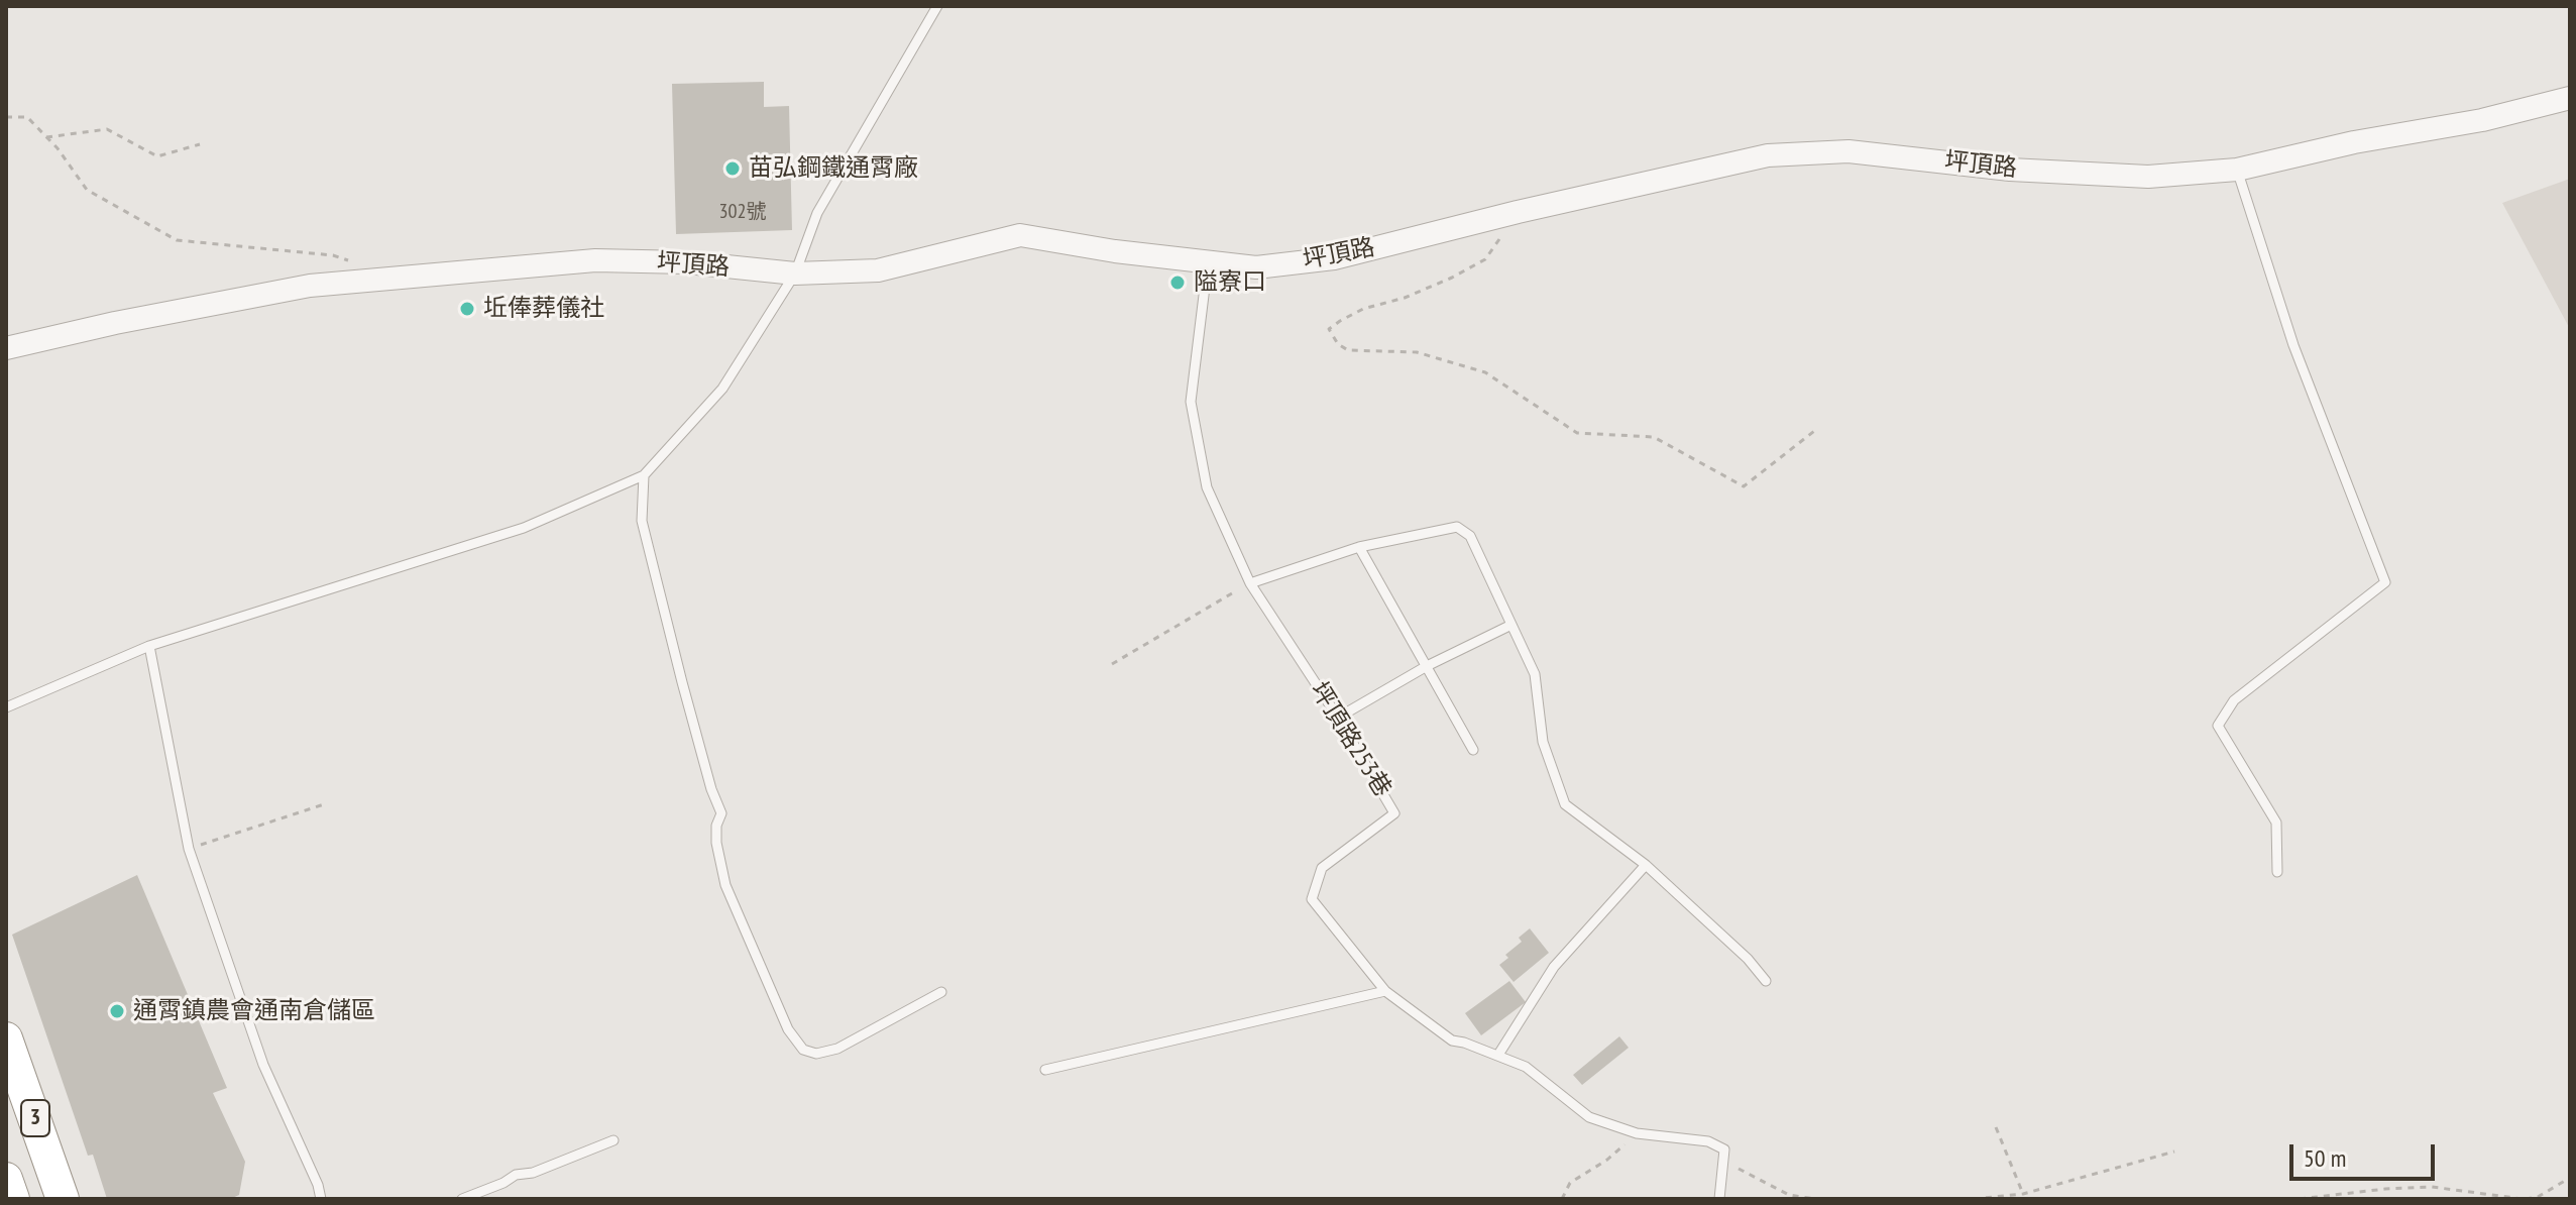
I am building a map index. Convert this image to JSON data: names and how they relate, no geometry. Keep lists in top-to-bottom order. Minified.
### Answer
{"streets":{"highway":["3"],"street":["坪頂路"],"lane":["坪頂路253巷"]},"crossings":[["坪頂路","坪頂路253巷"]],"places":["苗弘鋼鐵通霄廠","隘寮口","坵俸葬儀社","通霄鎮農會通南倉儲區"],"house_numbers":["302號"],"scale_bar":"50 m"}
